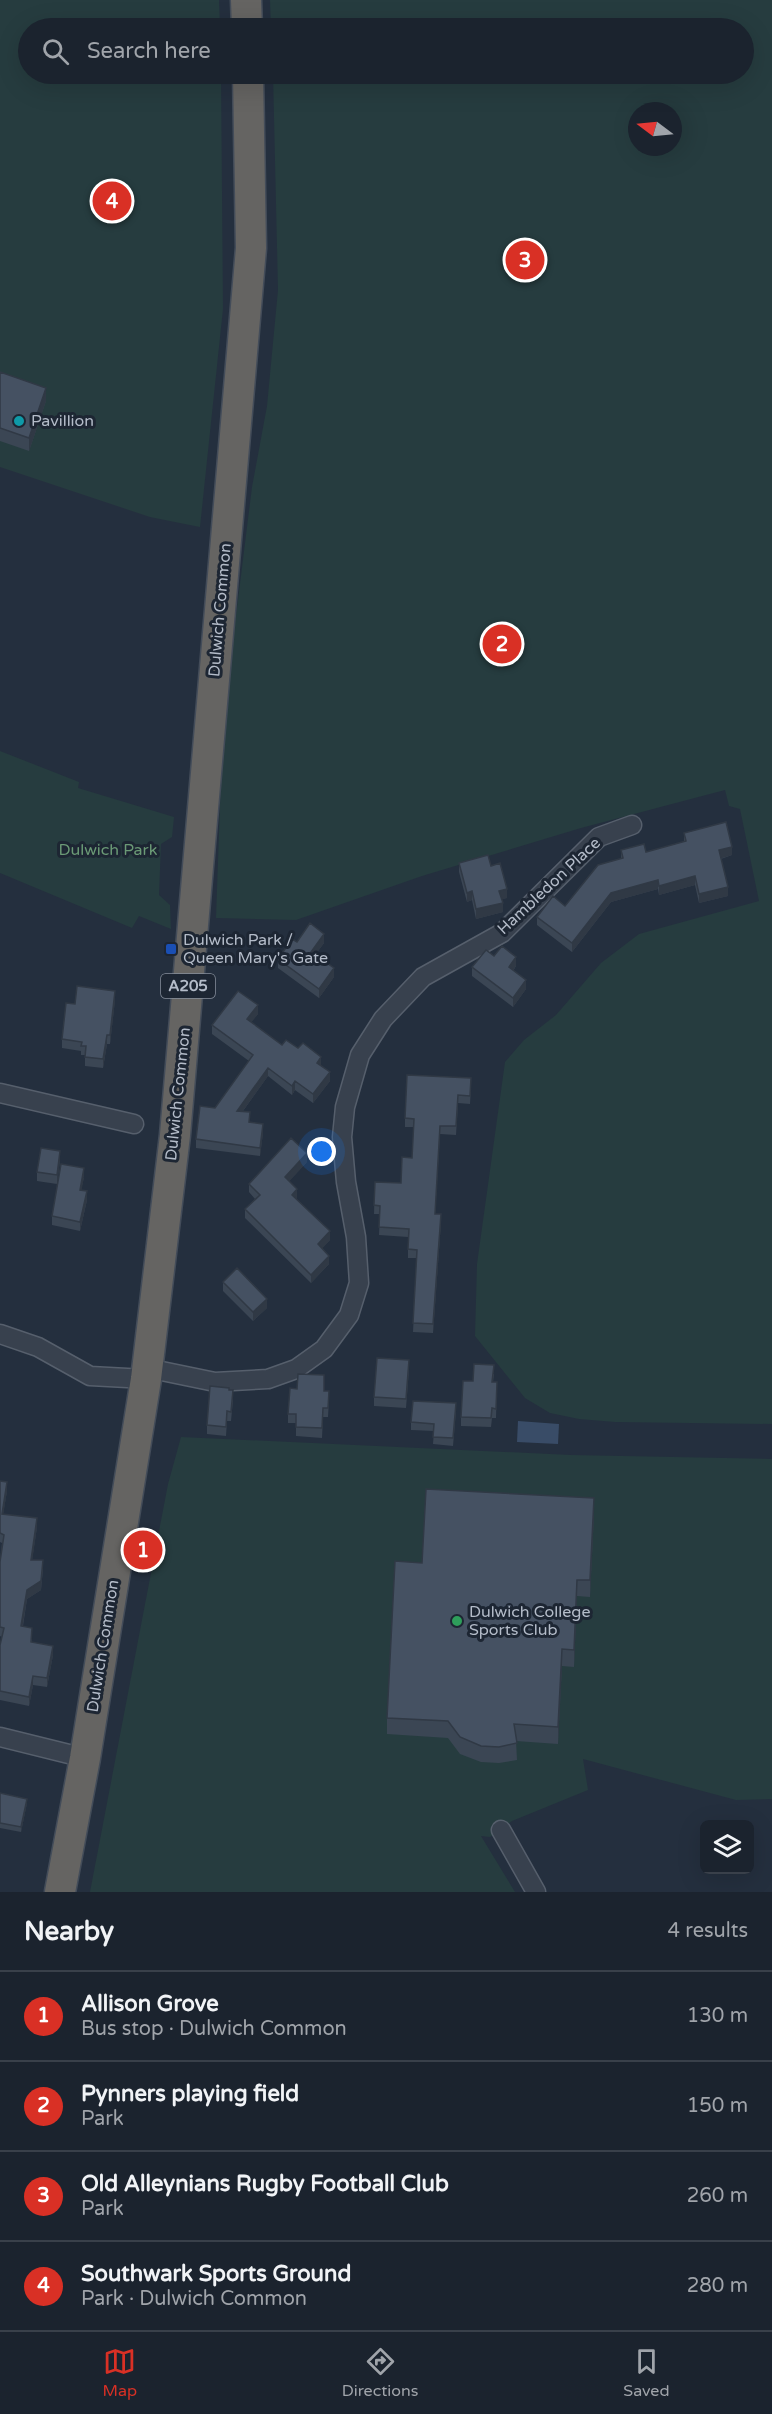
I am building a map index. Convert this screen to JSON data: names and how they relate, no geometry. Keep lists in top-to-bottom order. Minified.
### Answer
{"streets":{"highway":["Dulwich Common","A205"],"street":["Hambledon Place"]},"crossings":[["Dulwich Common","Hambledon Place"]],"parks":["Dulwich Park"],"places":{"other":["Pavillion","Dulwich College Sports Club"],"transit":["Dulwich Park / Queen Mary's Gate"]},"north":"left","page":{"search":"Search here","pins":["4","3","2","1"],"heading":["Nearby","4 results"],"list":[{"mark":"1","name":"Allison Grove","note":"Bus stop · Dulwich Common","value":"130 m"},{"mark":"2","name":"Pynners playing field","note":"Park","value":"150 m"},{"mark":"3","name":"Old Alleynians Rugby Football Club","note":"Park","value":"260 m"},{"mark":"4","name":"Southwark Sports Ground","note":"Park · Dulwich Common","value":"280 m"}],"nav":["Map","Directions","Saved"]}}
